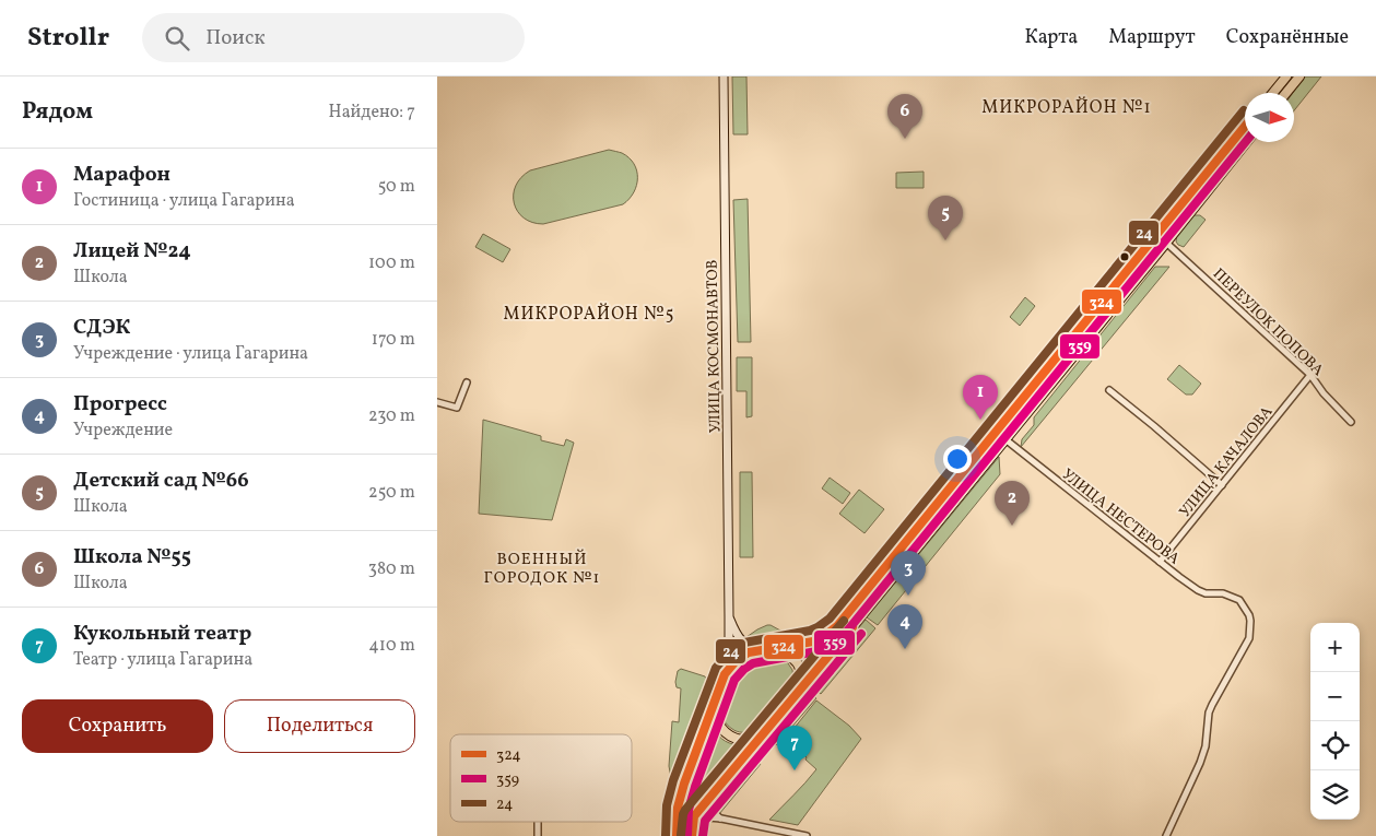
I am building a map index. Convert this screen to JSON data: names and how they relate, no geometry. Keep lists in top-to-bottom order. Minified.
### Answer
{"streets":{"main road":["УЛИЦА КОСМОНАВТОВ"],"street":["ПЕРЕУЛОК ПОПОВА","УЛИЦА КАЧАЛОВА","УЛИЦА НЕСТЕРОВА"]},"crossings":[["ПЕРЕУЛОК ПОПОВА","УЛИЦА КАЧАЛОВА"],["УЛИЦА КАЧАЛОВА","УЛИЦА НЕСТЕРОВА"]],"districts":["МИКРОРАЙОН №1","МИКРОРАЙОН №5","ВОЕННЫЙ ГОРОДОК №1"],"lines":["transit line 24","transit line 324","transit line 359"],"legend":["324","359","24"],"north":"right","page":{"header":"Strollr","search":"Поиск","nav":["Карта","Маршрут","Сохранённые"],"heading":["Рядом","Найдено: 7"],"pins":["6","5","1","2","3","4","7"],"list":[{"mark":"1","name":"Марафон","note":"Гостиница · улица Гагарина","value":"50 m"},{"mark":"2","name":"Лицей №24","note":"Школа","value":"100 m"},{"mark":"3","name":"СДЭК","note":"Учреждение · улица Гагарина","value":"170 m"},{"mark":"4","name":"Прогресс","note":"Учреждение","value":"230 m"},{"mark":"5","name":"Детский сад №66","note":"Школа","value":"250 m"},{"mark":"6","name":"Школа №55","note":"Школа","value":"380 m"},{"mark":"7","name":"Кукольный театр","note":"Театр · улица Гагарина","value":"410 m"}],"map_buttons":["+","−"],"buttons":["Сохранить","Поделиться"]}}
